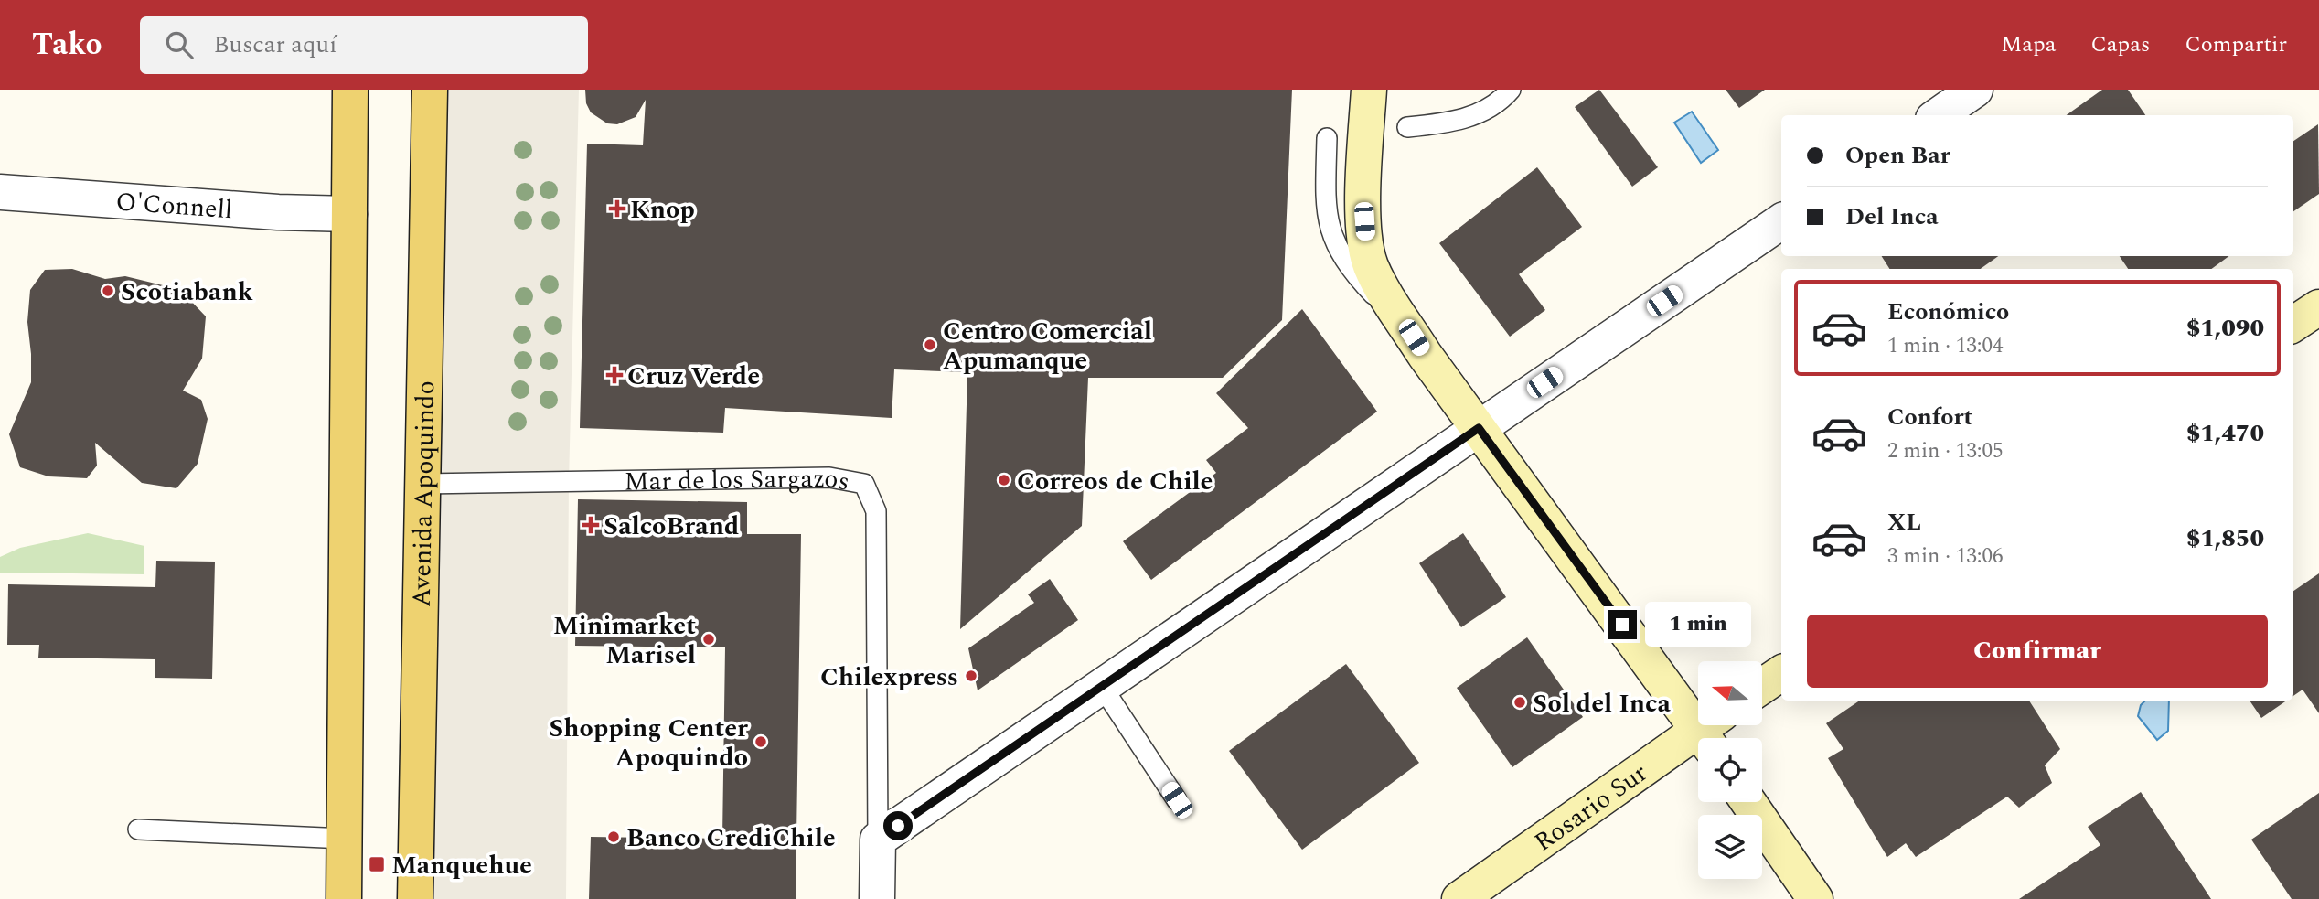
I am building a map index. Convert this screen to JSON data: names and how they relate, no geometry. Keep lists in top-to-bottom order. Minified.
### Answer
{"streets":{"main road":["Avenida Apoquindo"],"street":["O'Connell","Mar de los Sargazos","Rosario Sur"]},"crossings":[["Mar de los Sargazos","Avenida Apoquindo"]],"places":{"health":["Knop","Cruz Verde","SalcoBrand"],"other":["Scotiabank","Centro Comercial Apumanque","Correos de Chile","Minimarket Marisel","Chilexpress","Sol del Inca","Shopping Center Apoquindo","Banco CrediChile"],"transit":["Manquehue"]},"north":"left","page":{"header":"Tako","search":"Buscar aquí","nav":["Mapa","Capas","Compartir"],"banner":["Open Bar","Del Inca"],"list":[{"name":"Económico","note":"1 min · 13:04","value":"$1,090"},{"name":"Confort","note":"2 min · 13:05","value":"$1,470"},{"name":"XL","note":"3 min · 13:06","value":"$1,850"}],"bubble":"1 min","buttons":"Confirmar"}}
